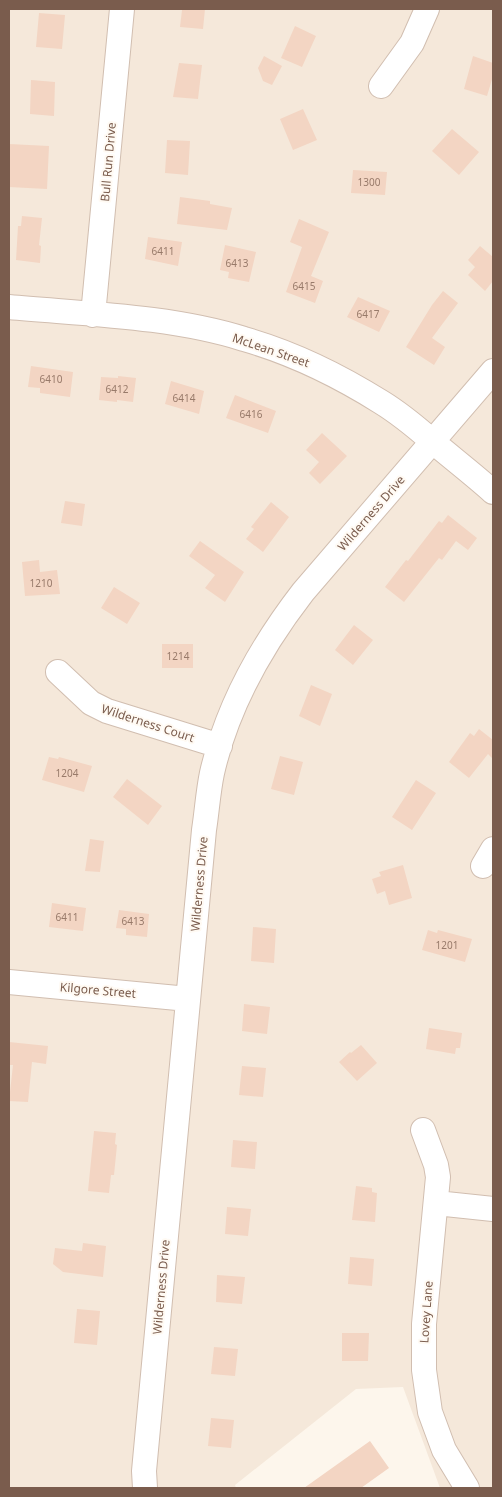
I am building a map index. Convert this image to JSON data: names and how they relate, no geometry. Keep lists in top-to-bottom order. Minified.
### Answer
{"streets":{"street":["Bull Run Drive","McLean Street","Wilderness Drive","Wilderness Court","Kilgore Street","Lovey Lane"]},"crossings":[["Bull Run Drive","McLean Street"],["McLean Street","Wilderness Drive"],["Wilderness Drive","Wilderness Court"],["Wilderness Drive","Kilgore Street"]],"house_numbers":["1300","6411","6413","6415","6417","6410","6412","6414","6416","1210","1214","1204","6411","6413","1201"]}
